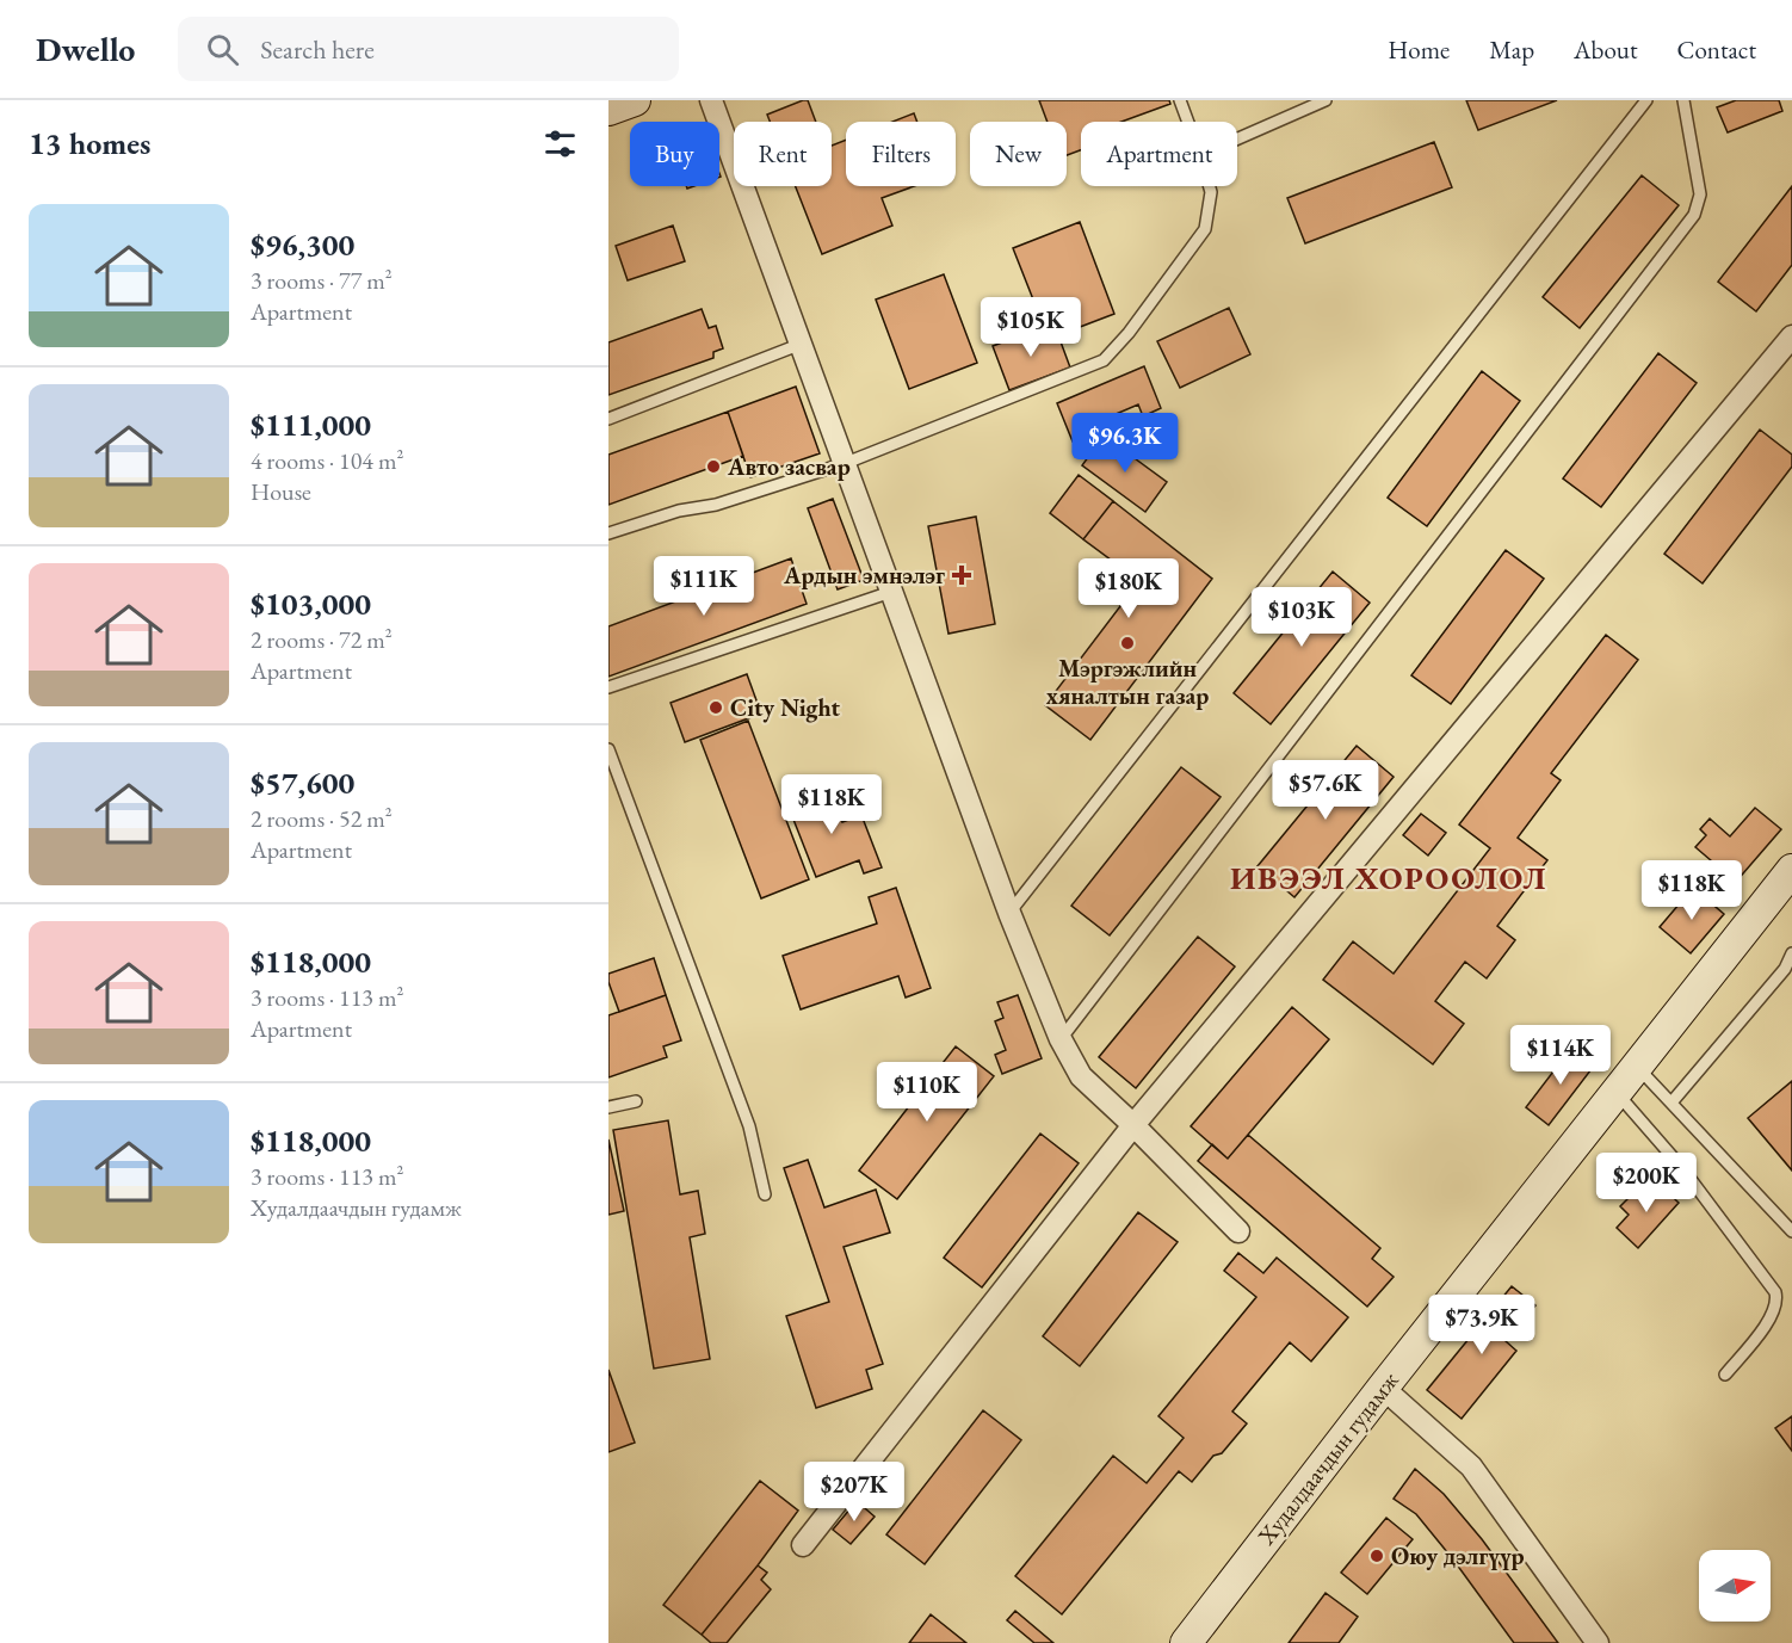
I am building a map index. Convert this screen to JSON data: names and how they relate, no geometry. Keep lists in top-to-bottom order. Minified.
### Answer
{"streets":{"main road":["Худалдаачдын гудамж"]},"districts":["ИВЭЭЛ ХОРООЛОЛ"],"places":{"other":["Авто засвар","Мэргэжлийн хяналтын газар","City Night","Оюу дэлгүүр"],"health":["Ардын эмнэлэг"]},"north":"right","page":{"header":"Dwello","search":"Search here","nav":["Home","Map","About","Contact"],"heading":"13 homes","chip":["Buy","Rent","Filters","New","Apartment"],"list":[{"name":"$96,300","note":"3 rooms · 77 m² · Apartment"},{"name":"$111,000","note":"4 rooms · 104 m² · House"},{"name":"$103,000","note":"2 rooms · 72 m² · Apartment"},{"name":"$57,600","note":"2 rooms · 52 m² · Apartment"},{"name":"$118,000","note":"3 rooms · 113 m² · Apartment"},{"name":"$118,000","note":"3 rooms · 113 m² · Худалдаачдын гудамж"}],"price":["$105K","$96.3K","$111K","$180K","$103K","$57.6K","$118K","$118K","$114K","$110K","$200K","$73.9K","$207K"]}}
